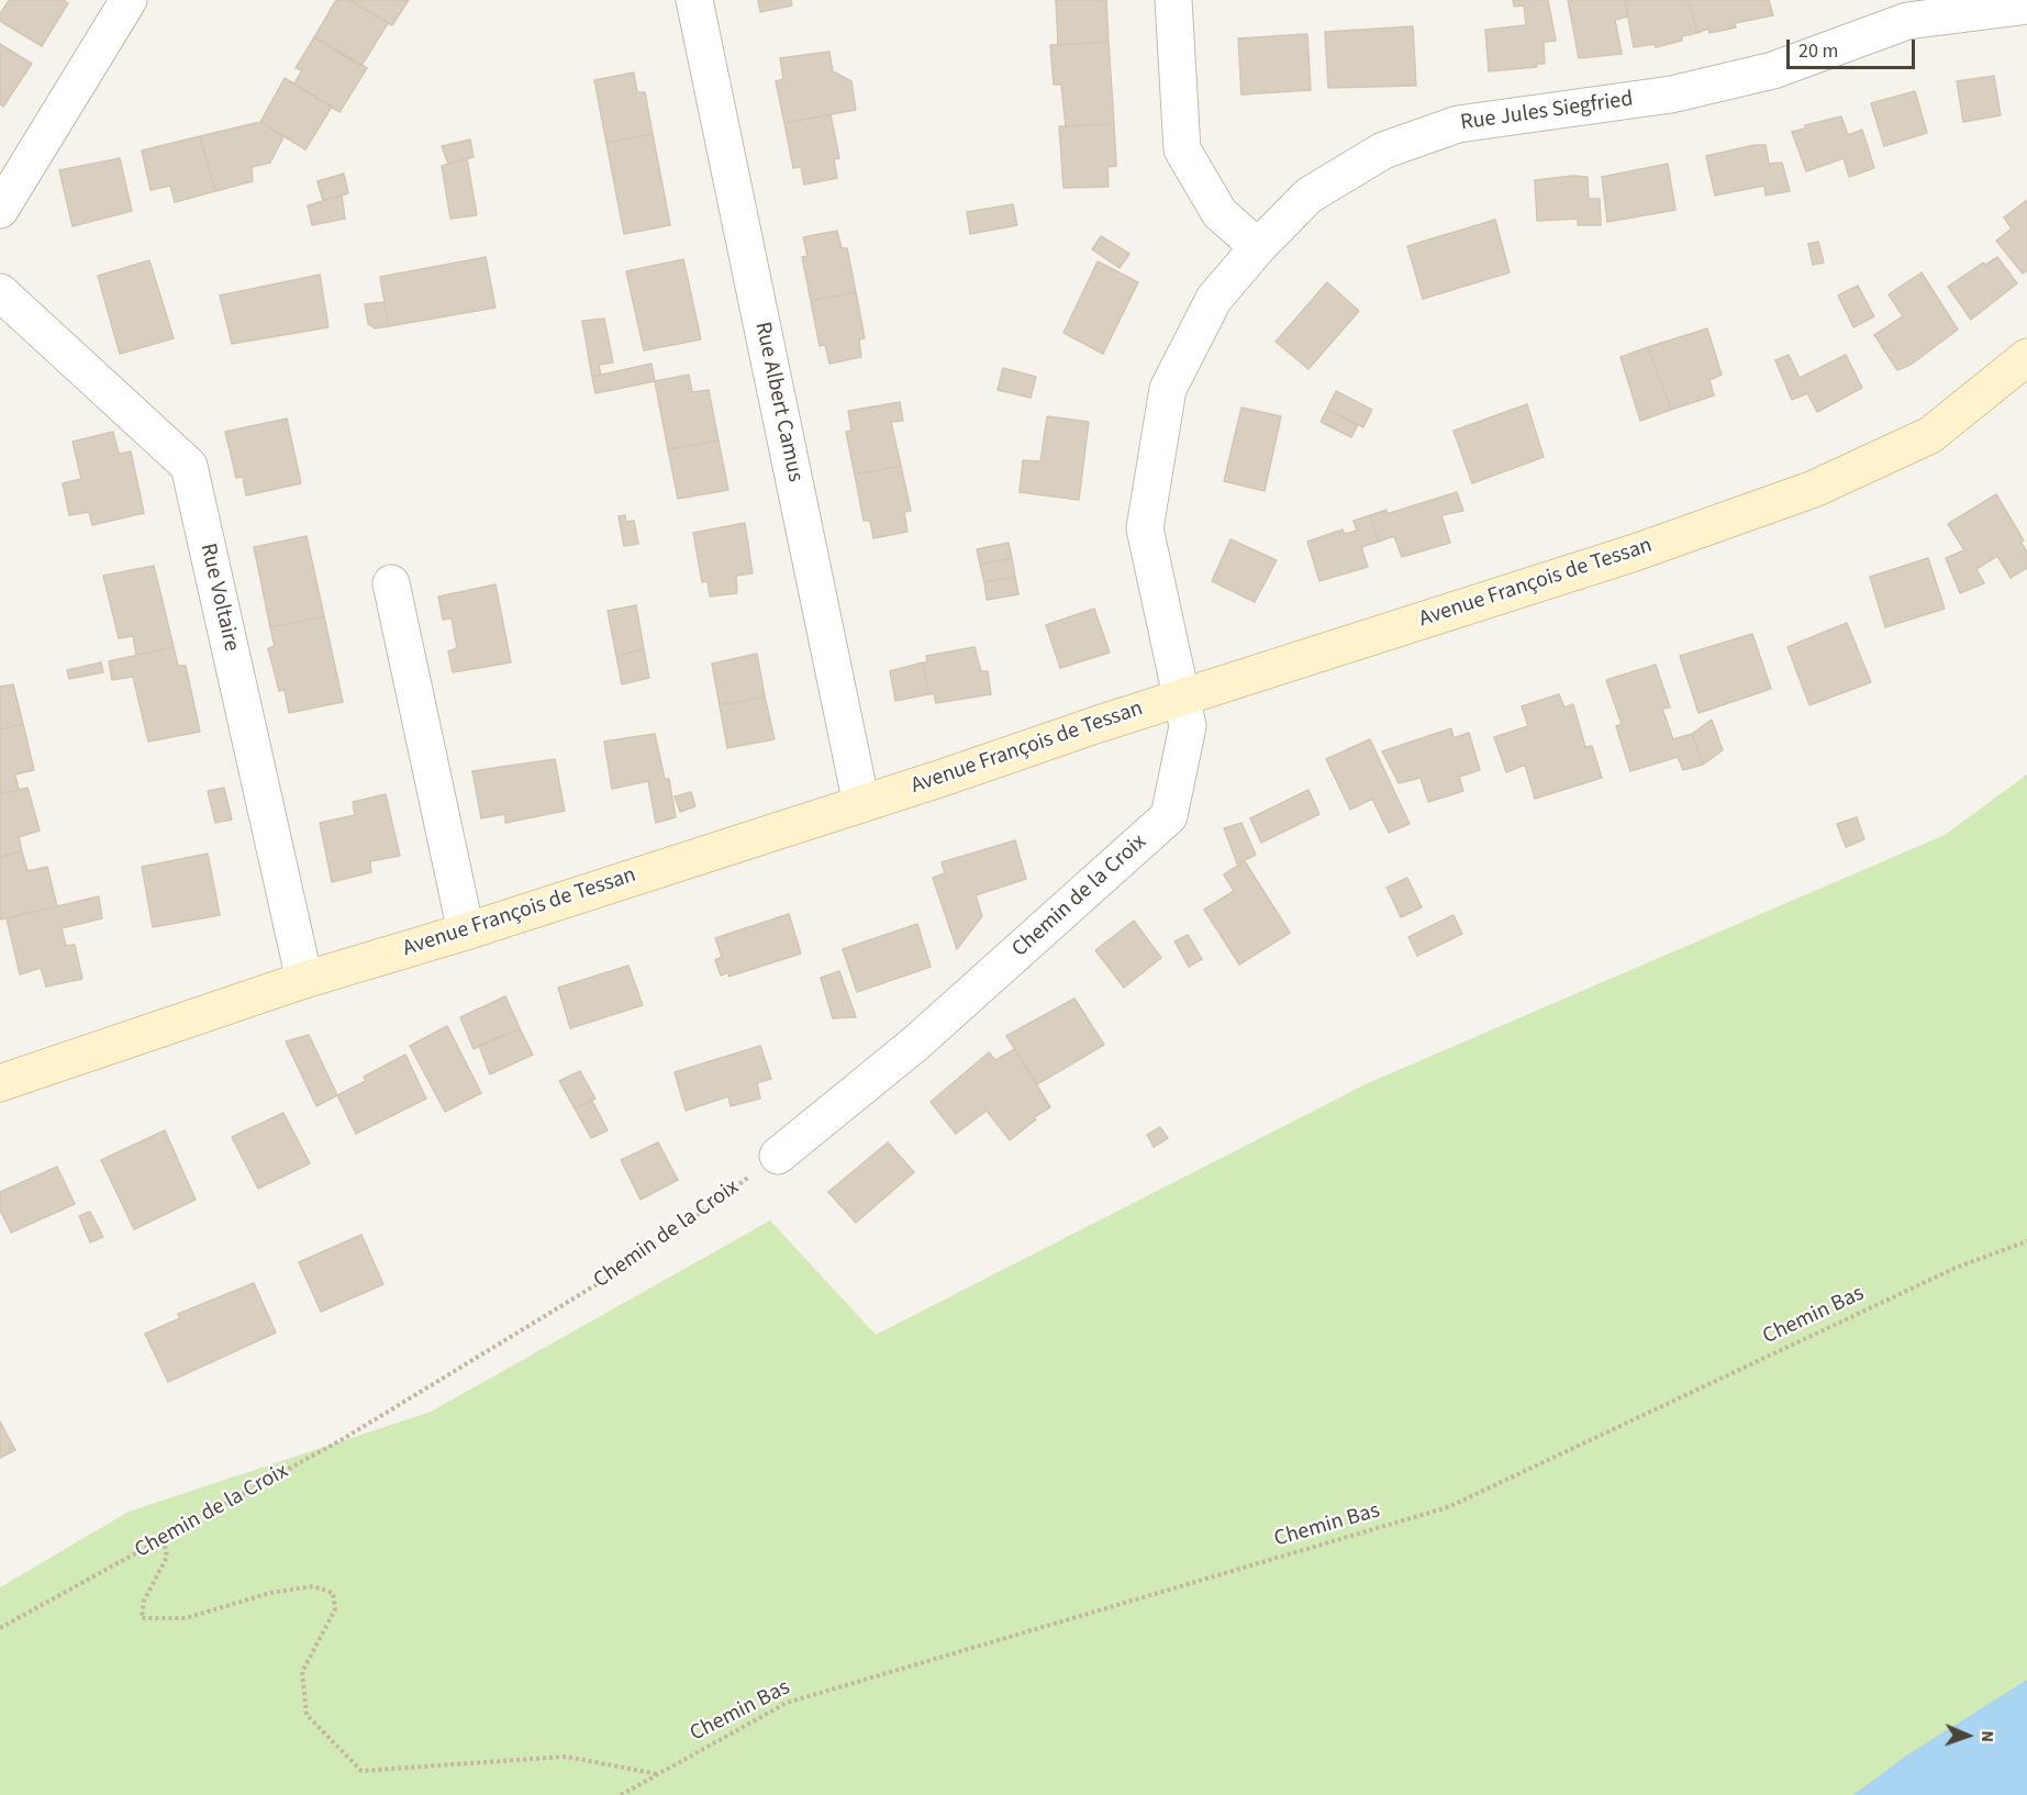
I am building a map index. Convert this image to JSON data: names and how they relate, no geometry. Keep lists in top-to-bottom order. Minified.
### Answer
{"streets":{"street":["Rue Jules Siegfried","Rue Albert Camus","Avenue François de Tessan","Rue Voltaire","Chemin de la Croix"],"path":["Chemin Bas"]},"crossings":[["Rue Jules Siegfried","Avenue François de Tessan"],["Rue Jules Siegfried","Chemin de la Croix"],["Rue Albert Camus","Avenue François de Tessan"],["Avenue François de Tessan","Rue Voltaire"],["Avenue François de Tessan","Chemin de la Croix"]],"scale_bar":"20 m","north":"right"}
